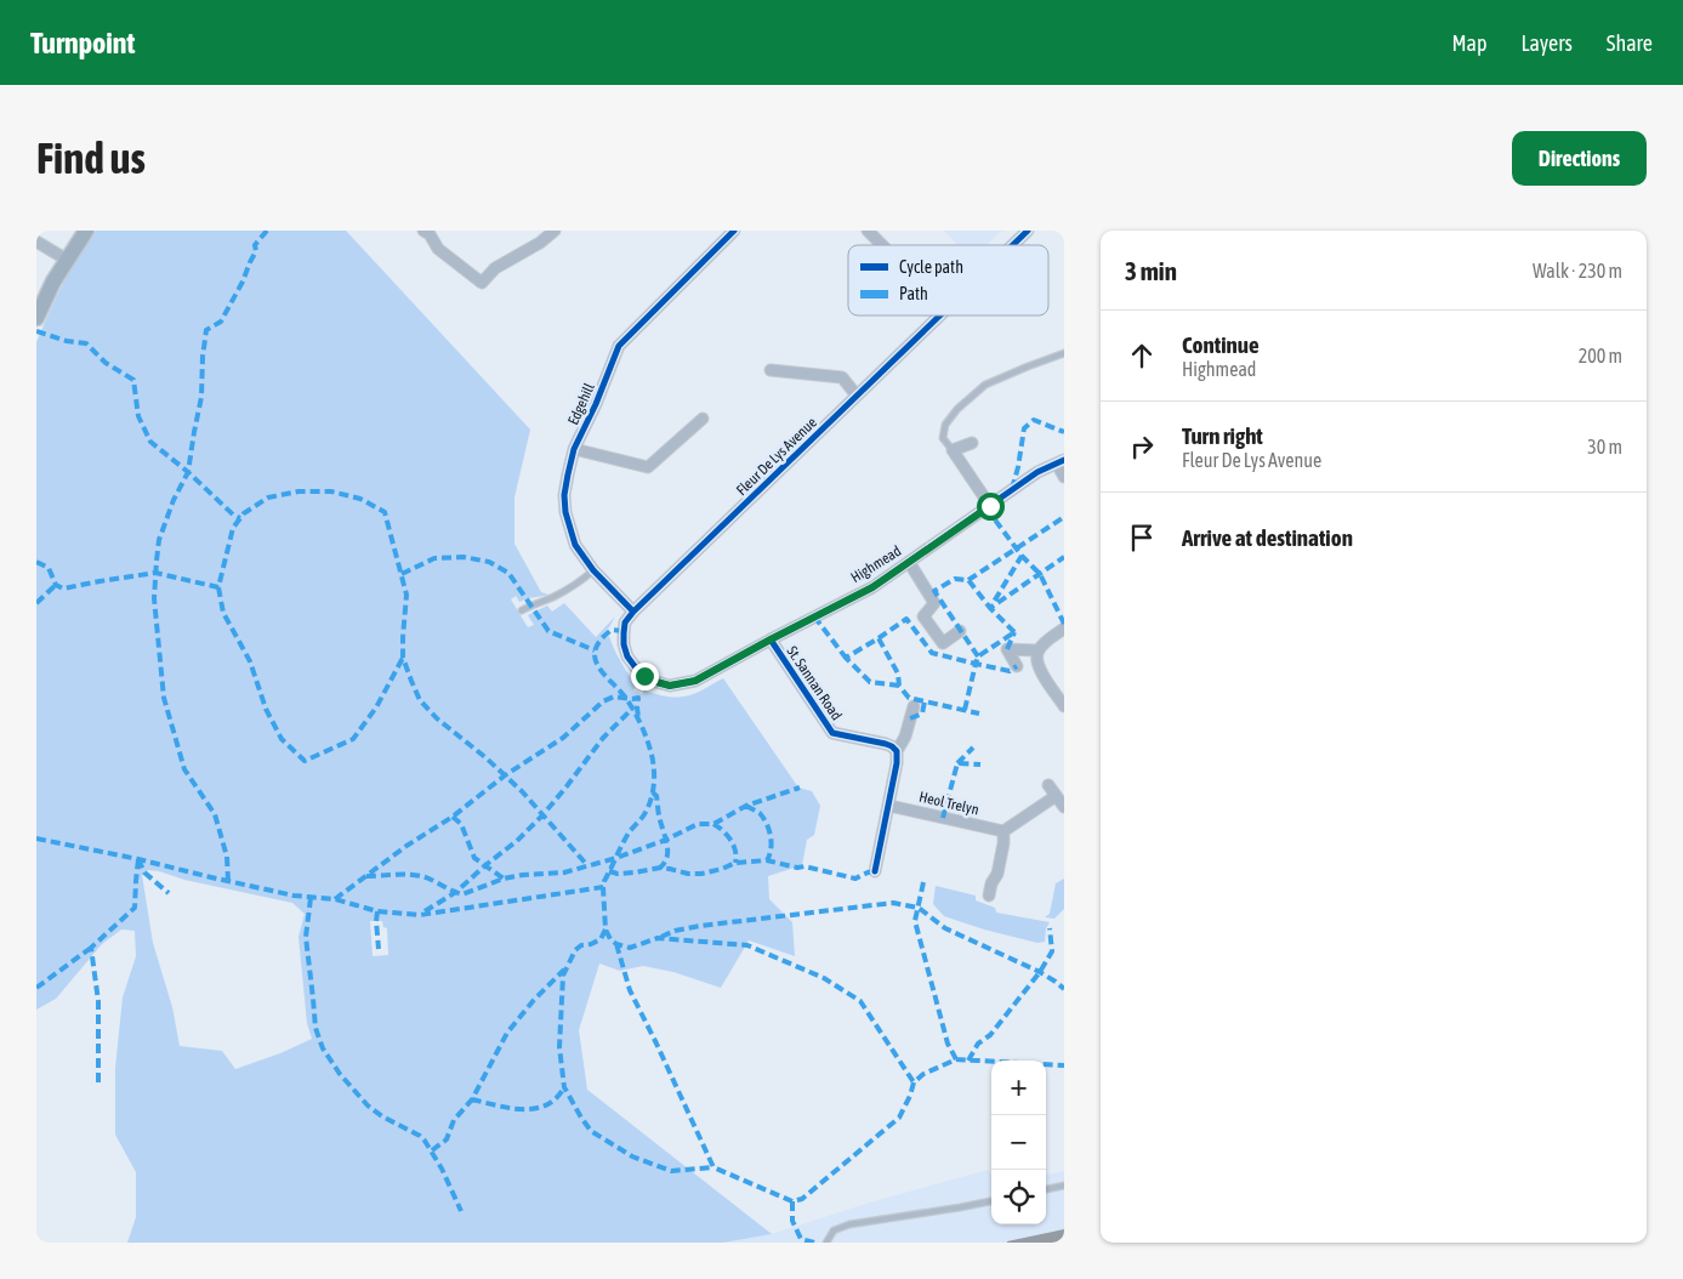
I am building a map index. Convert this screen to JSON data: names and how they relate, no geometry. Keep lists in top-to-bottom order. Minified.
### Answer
{"streets":{"street":["Edgehill","Fleur De Lys Avenue","Highmead","St. Sannan Road","Heol Trelyn"]},"crossings":[["Edgehill","Fleur De Lys Avenue"],["Fleur De Lys Avenue","Highmead"],["Highmead","St. Sannan Road"]],"legend":["Cycle path","Path"],"page":{"header":"Turnpoint","nav":["Map","Layers","Share"],"buttons":"Directions","title":"Find us","heading":["3 min","Walk · 230 m"],"list":[["Continue","Highmead","200 m"],["Turn right","Fleur De Lys Avenue","30 m"],"Arrive at destination"],"map_buttons":["+","−"]}}
